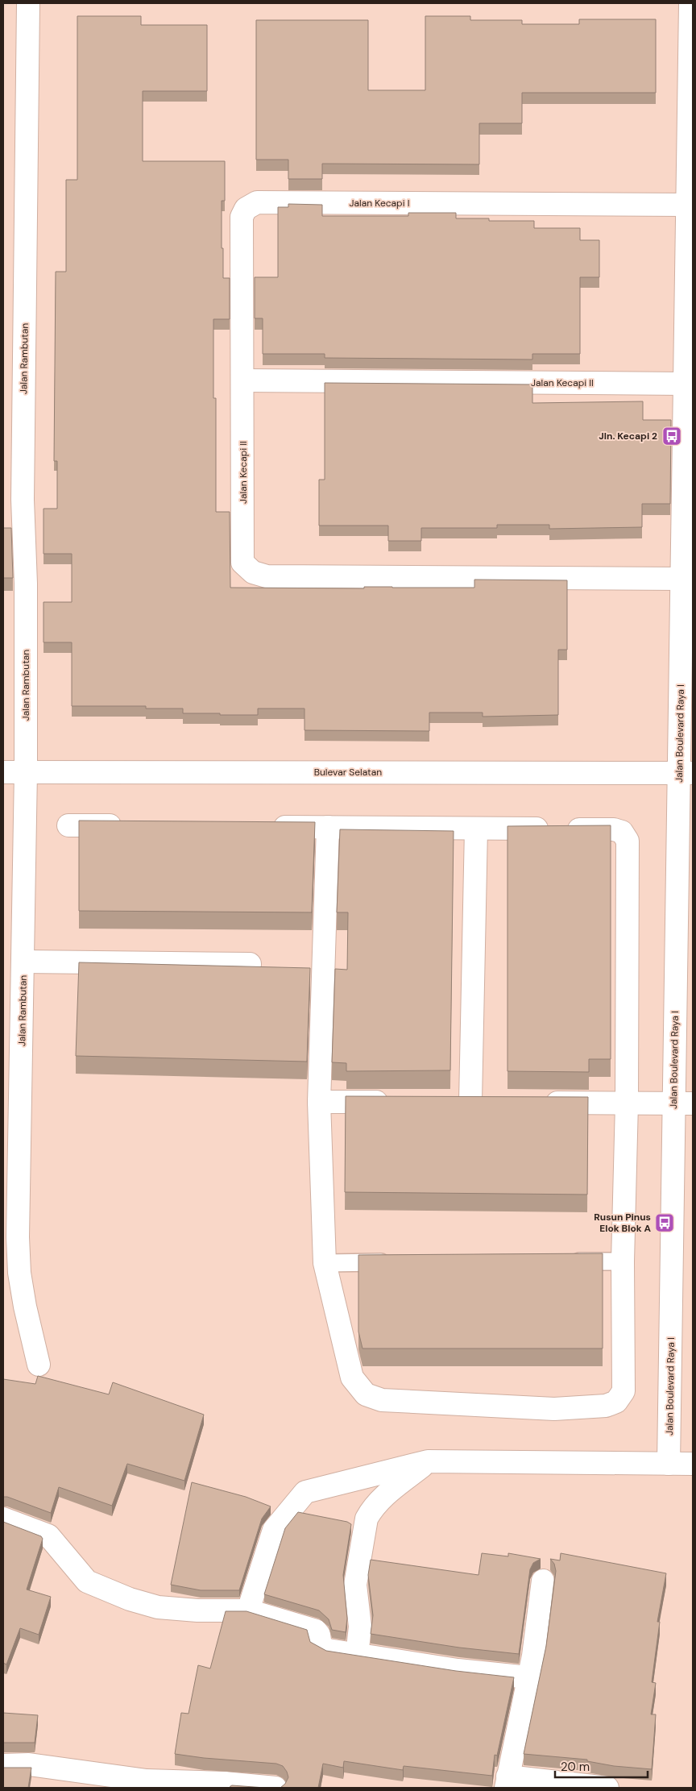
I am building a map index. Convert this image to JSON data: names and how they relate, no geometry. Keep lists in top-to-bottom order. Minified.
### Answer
{"streets":{"street":["Jalan Kecapi I","Jalan Rambutan","Jalan Kecapi II","Jalan Boulevard Raya I","Bulevar Selatan"]},"crossings":[["Jalan Kecapi I","Jalan Kecapi II"],["Jalan Kecapi I","Jalan Boulevard Raya I"],["Jalan Rambutan","Bulevar Selatan"],["Jalan Kecapi II","Jalan Boulevard Raya I"],["Jalan Boulevard Raya I","Bulevar Selatan"]],"places":{"bus stop":["Jln. Kecapi 2","Rusun Pinus Elok Blok A"]},"scale_bar":"20 m"}
